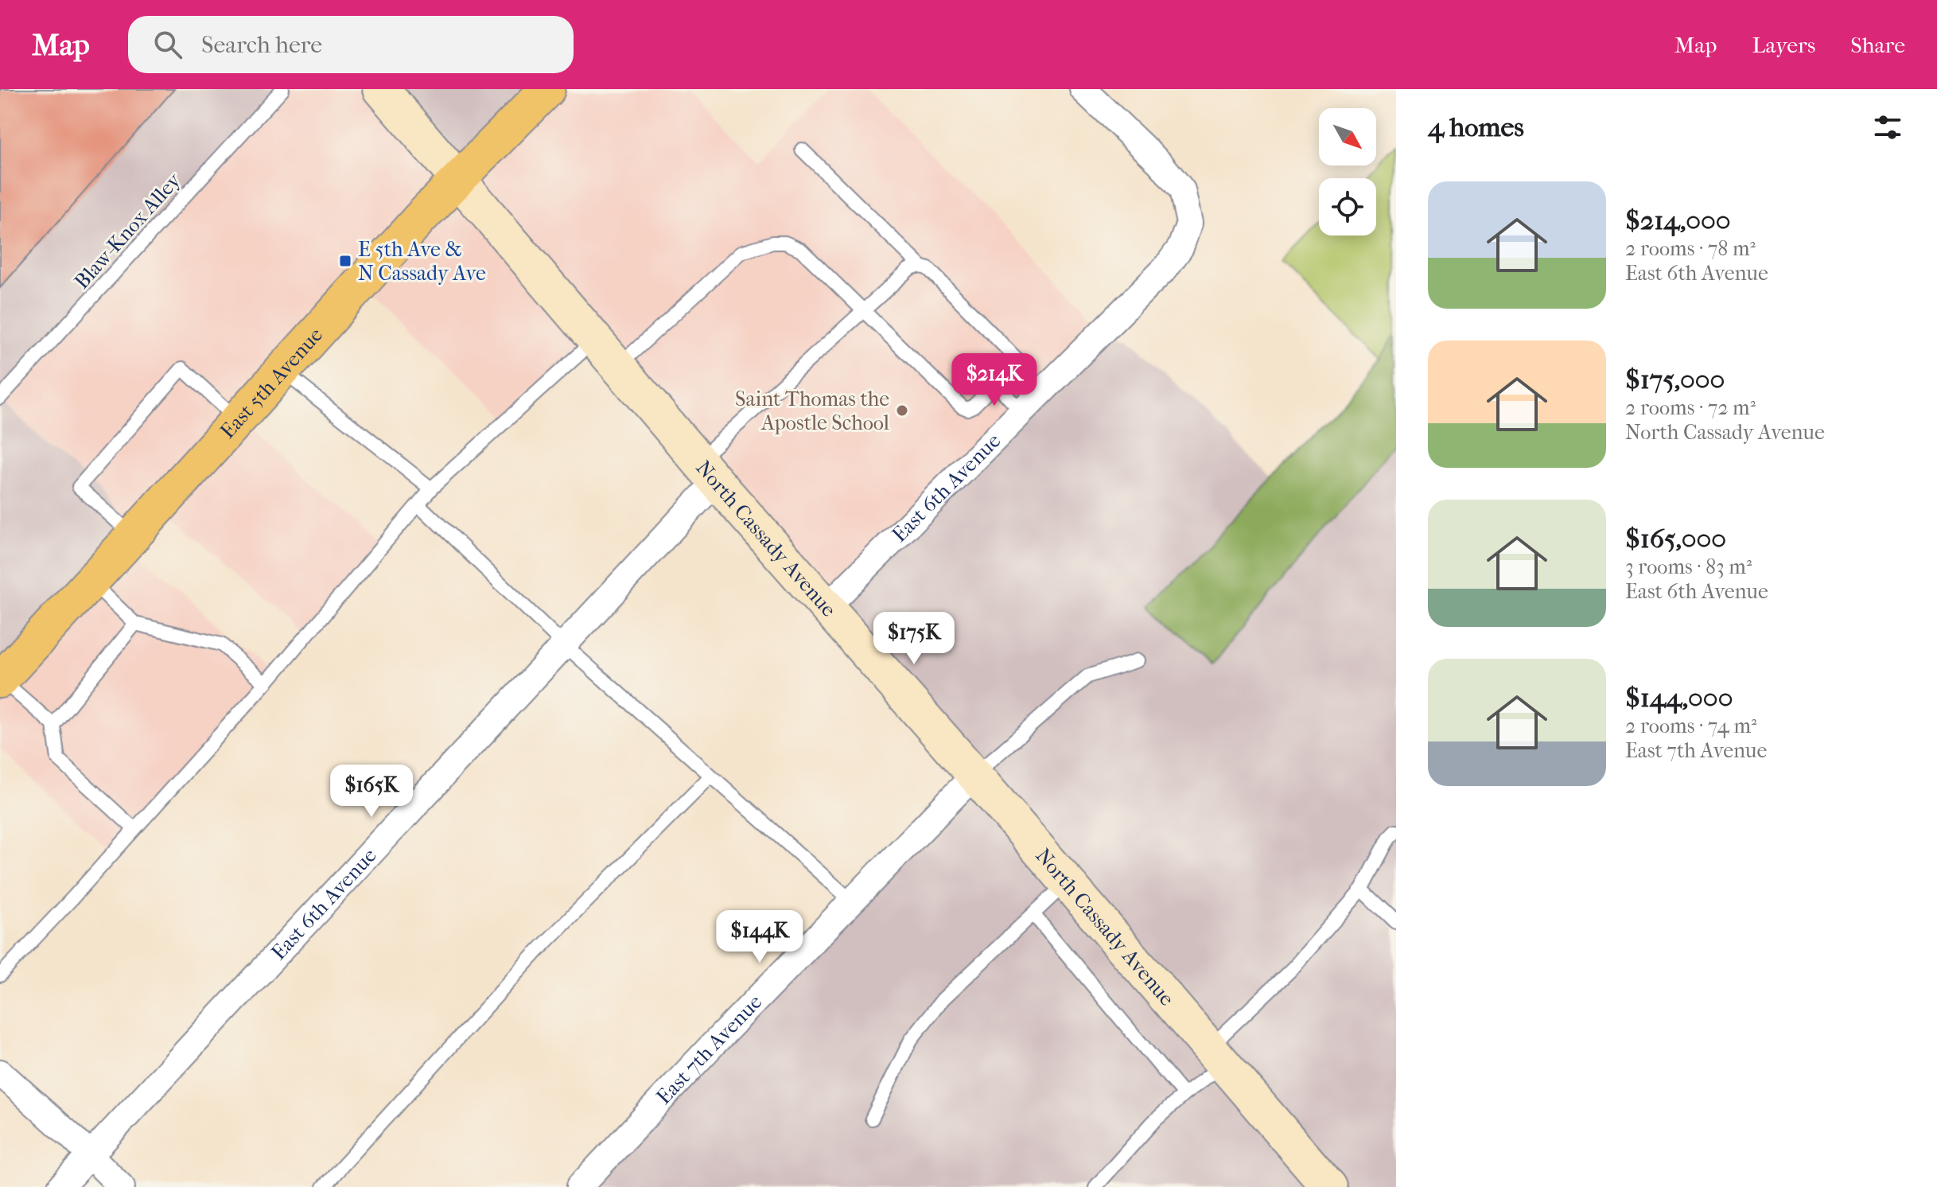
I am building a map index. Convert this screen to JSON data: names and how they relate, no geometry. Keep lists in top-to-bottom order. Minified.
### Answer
{"streets":{"main road":["East 5th Avenue","North Cassady Avenue"],"street":["East 6th Avenue","East 7th Avenue"],"lane":["Blaw-Knox Alley"]},"crossings":[["East 5th Avenue","North Cassady Avenue"],["East 6th Avenue","North Cassady Avenue"],["North Cassady Avenue","East 7th Avenue"]],"places":{"transit":["E 5th Ave & N Cassady Ave"],"other":["Saint Thomas the Apostle School"]},"north":"bottom right","page":{"header":"Map","search":"Search here","nav":["Map","Layers","Share"],"heading":"4 homes","list":[{"name":"$214,000","note":"2 rooms · 78 m² · East 6th Avenue"},{"name":"$175,000","note":"2 rooms · 72 m² · North Cassady Avenue"},{"name":"$165,000","note":"3 rooms · 83 m² · East 6th Avenue"},{"name":"$144,000","note":"2 rooms · 74 m² · East 7th Avenue"}],"price":["$214K","$175K","$165K","$144K"]}}
